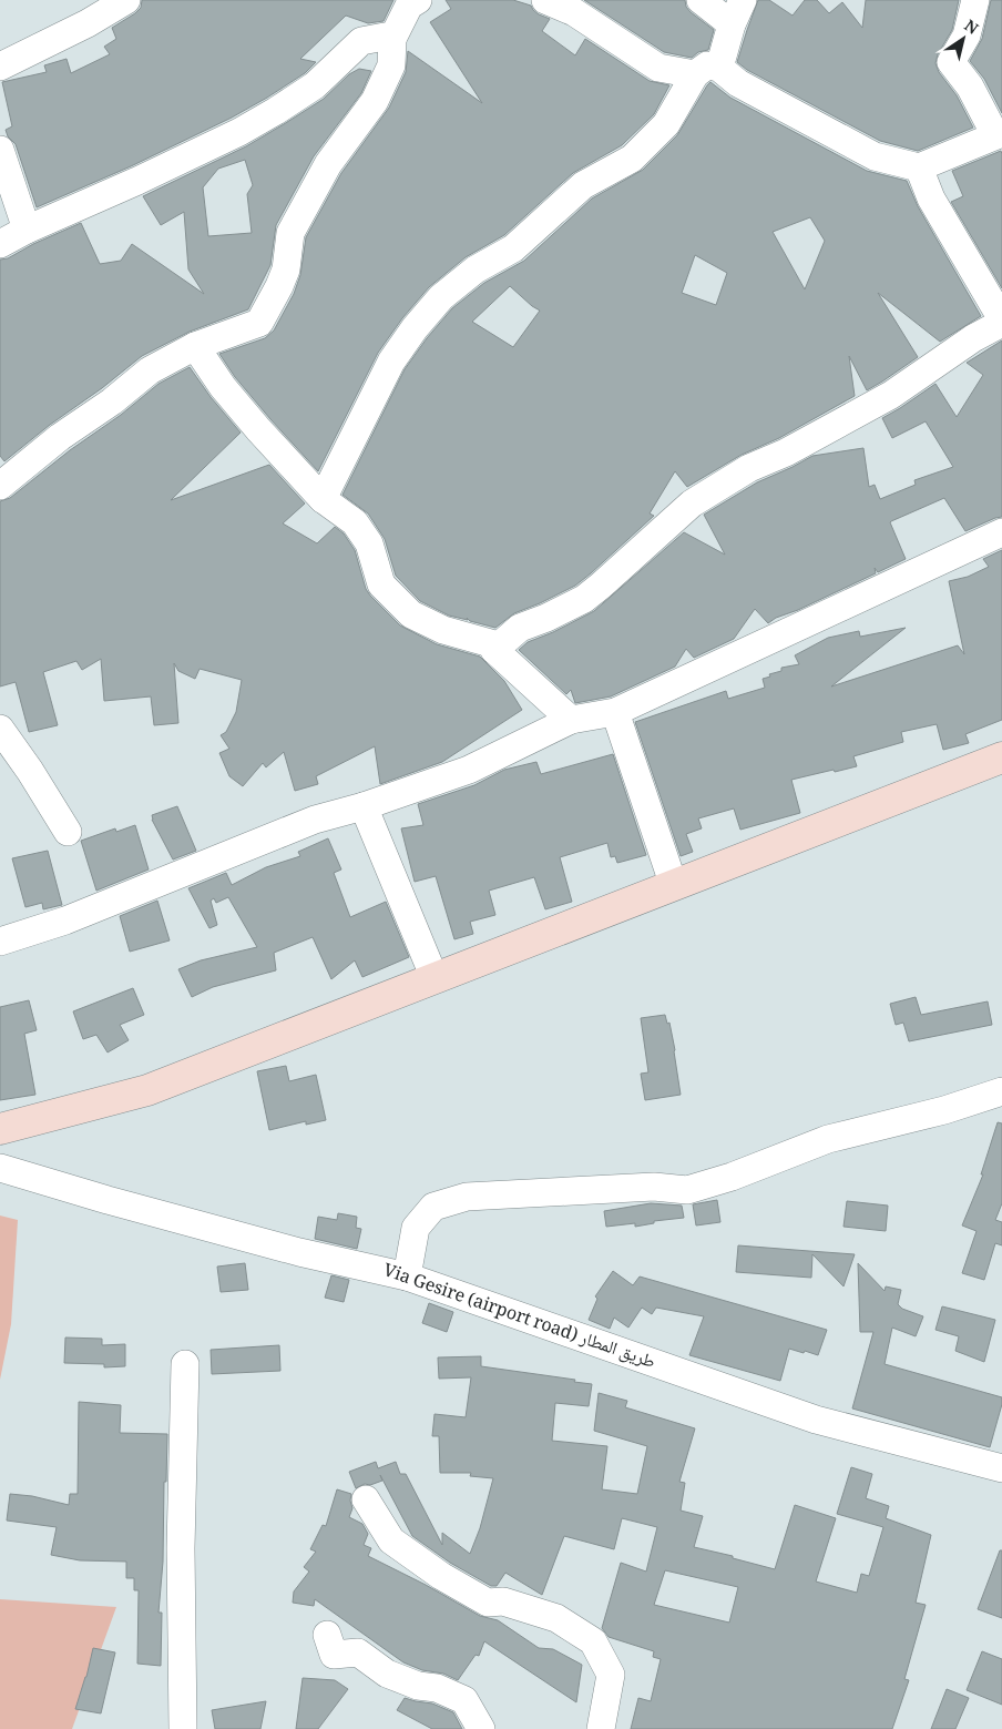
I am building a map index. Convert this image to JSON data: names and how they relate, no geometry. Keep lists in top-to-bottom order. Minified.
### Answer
{"streets":{"street":["Via Gesire (airport road) طريق المطار"]},"north":"top right"}
